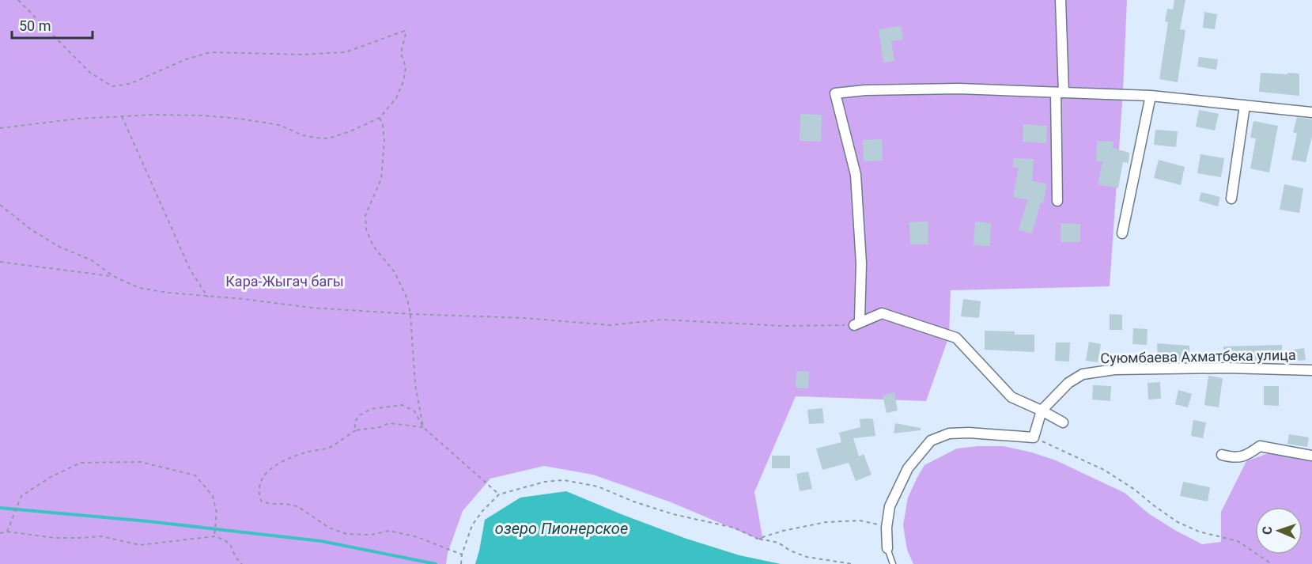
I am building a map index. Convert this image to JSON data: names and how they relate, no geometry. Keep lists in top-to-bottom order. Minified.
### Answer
{"streets":{"street":["Суюмбаева Ахматбека улица"]},"water":["озеро Пионерское"],"parks":["Кара-Жыгач багы"],"scale_bar":"50 m","north":"left"}
